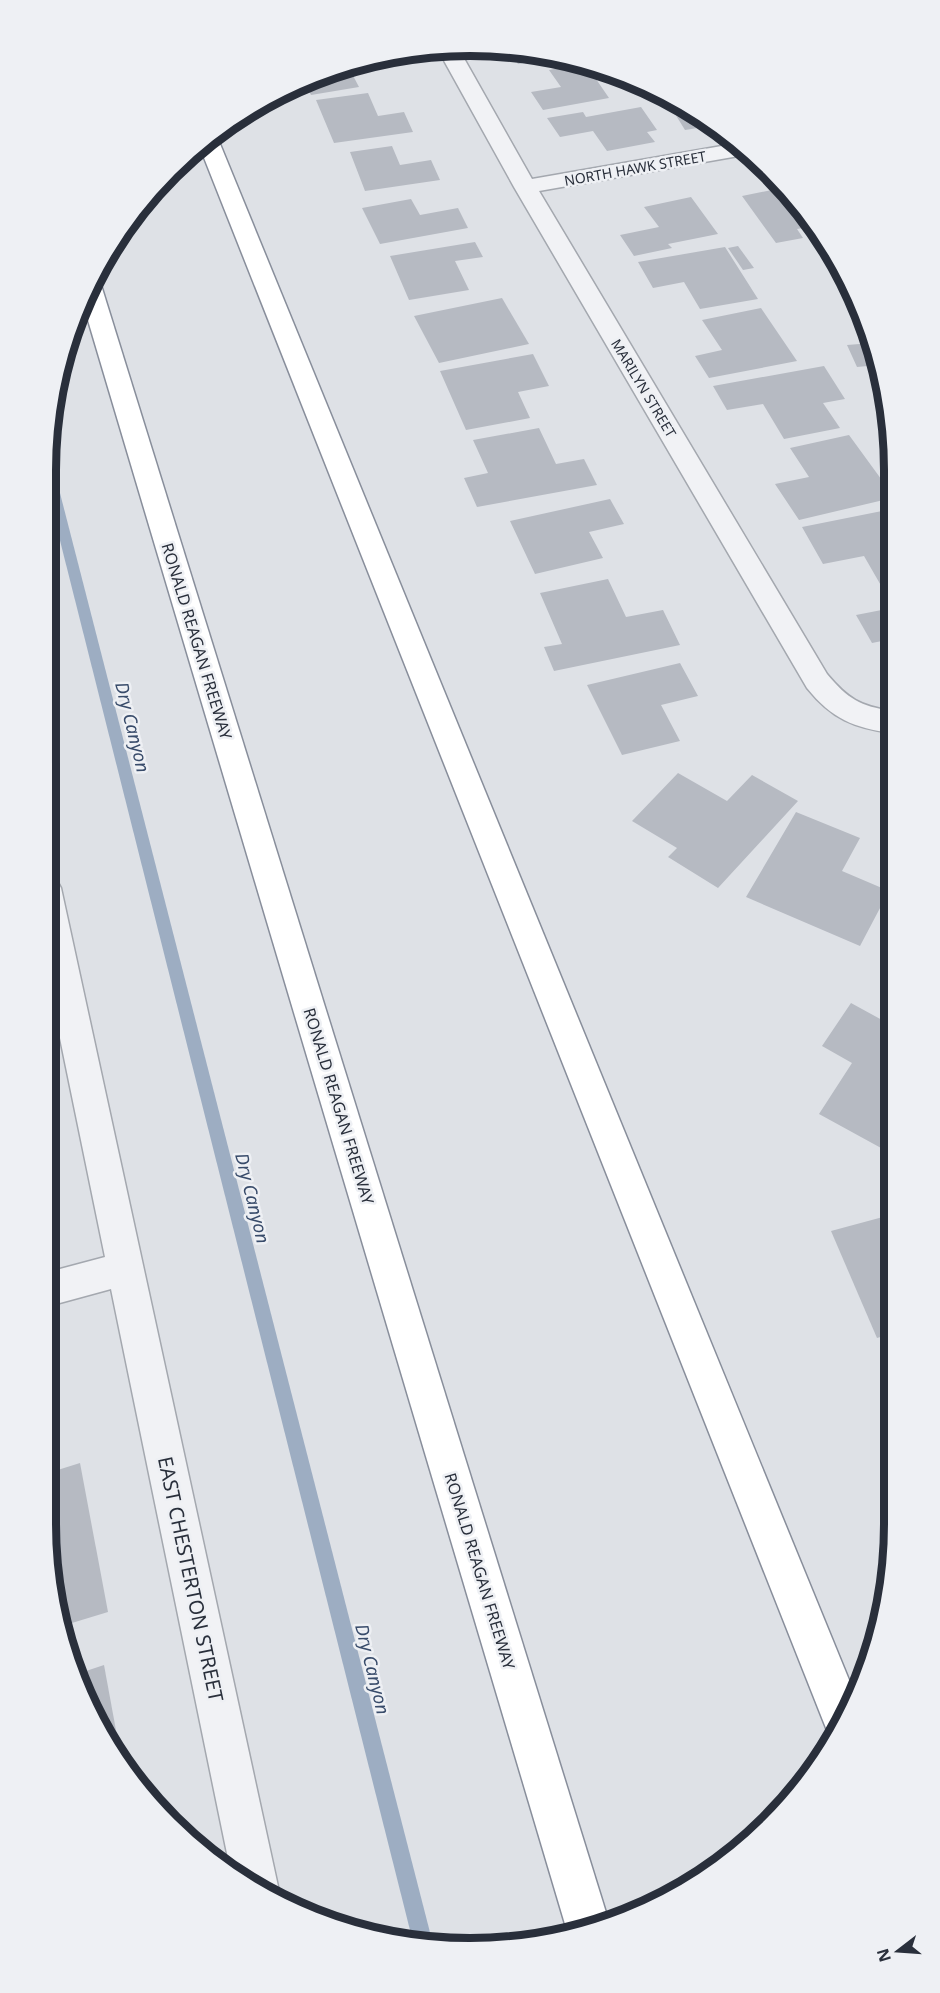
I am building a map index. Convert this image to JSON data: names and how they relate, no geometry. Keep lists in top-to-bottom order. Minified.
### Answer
{"streets":{"highway":["RONALD REAGAN FREEWAY"],"street":["NORTH HAWK STREET","MARILYN STREET","EAST CHESTERTON STREET"]},"crossings":[["NORTH HAWK STREET","MARILYN STREET"]],"water":["Dry Canyon"],"north":"left"}
